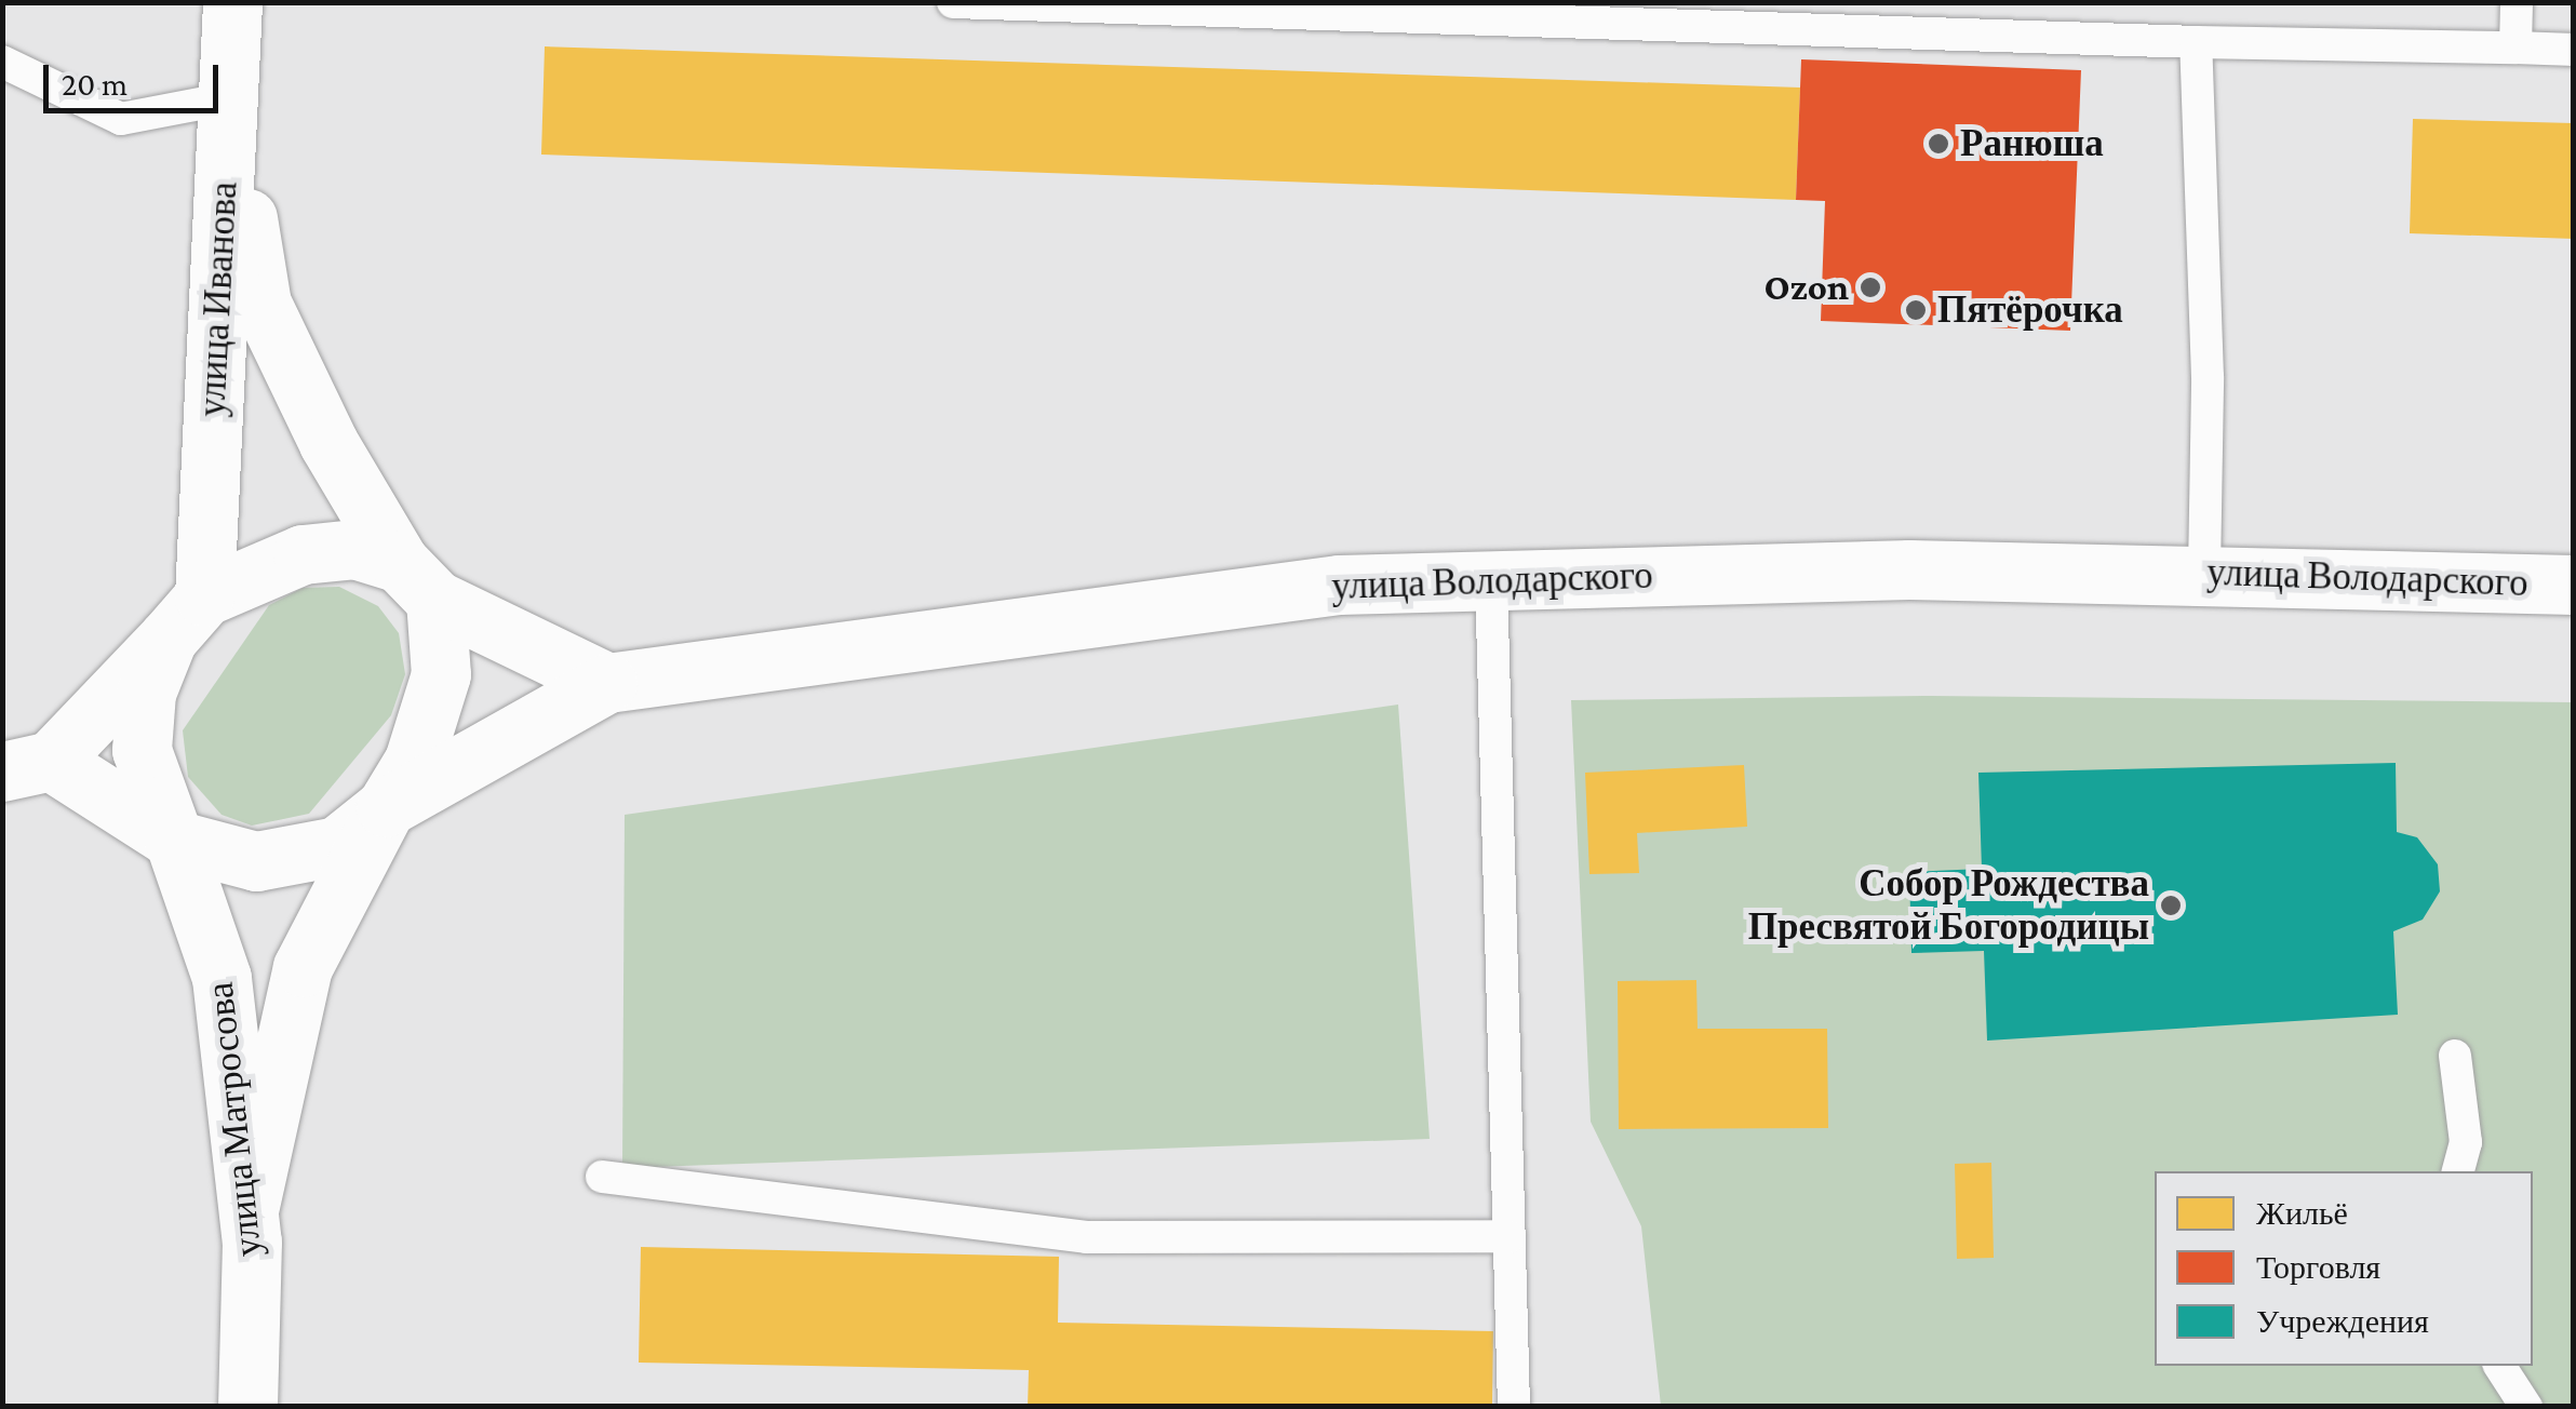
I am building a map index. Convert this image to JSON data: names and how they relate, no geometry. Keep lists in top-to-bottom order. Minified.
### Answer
{"streets":{"street":["улица Иванова","улица Володарского","улица Матросова"]},"crossings":[["улица Иванова","улица Матросова"]],"places":["Ранюша","Ozon","Пятёрочка","Собор Рождества Пресвятой Богородицы"],"legend":["Жильё","Торговля","Учреждения"],"scale_bar":"20 m"}
